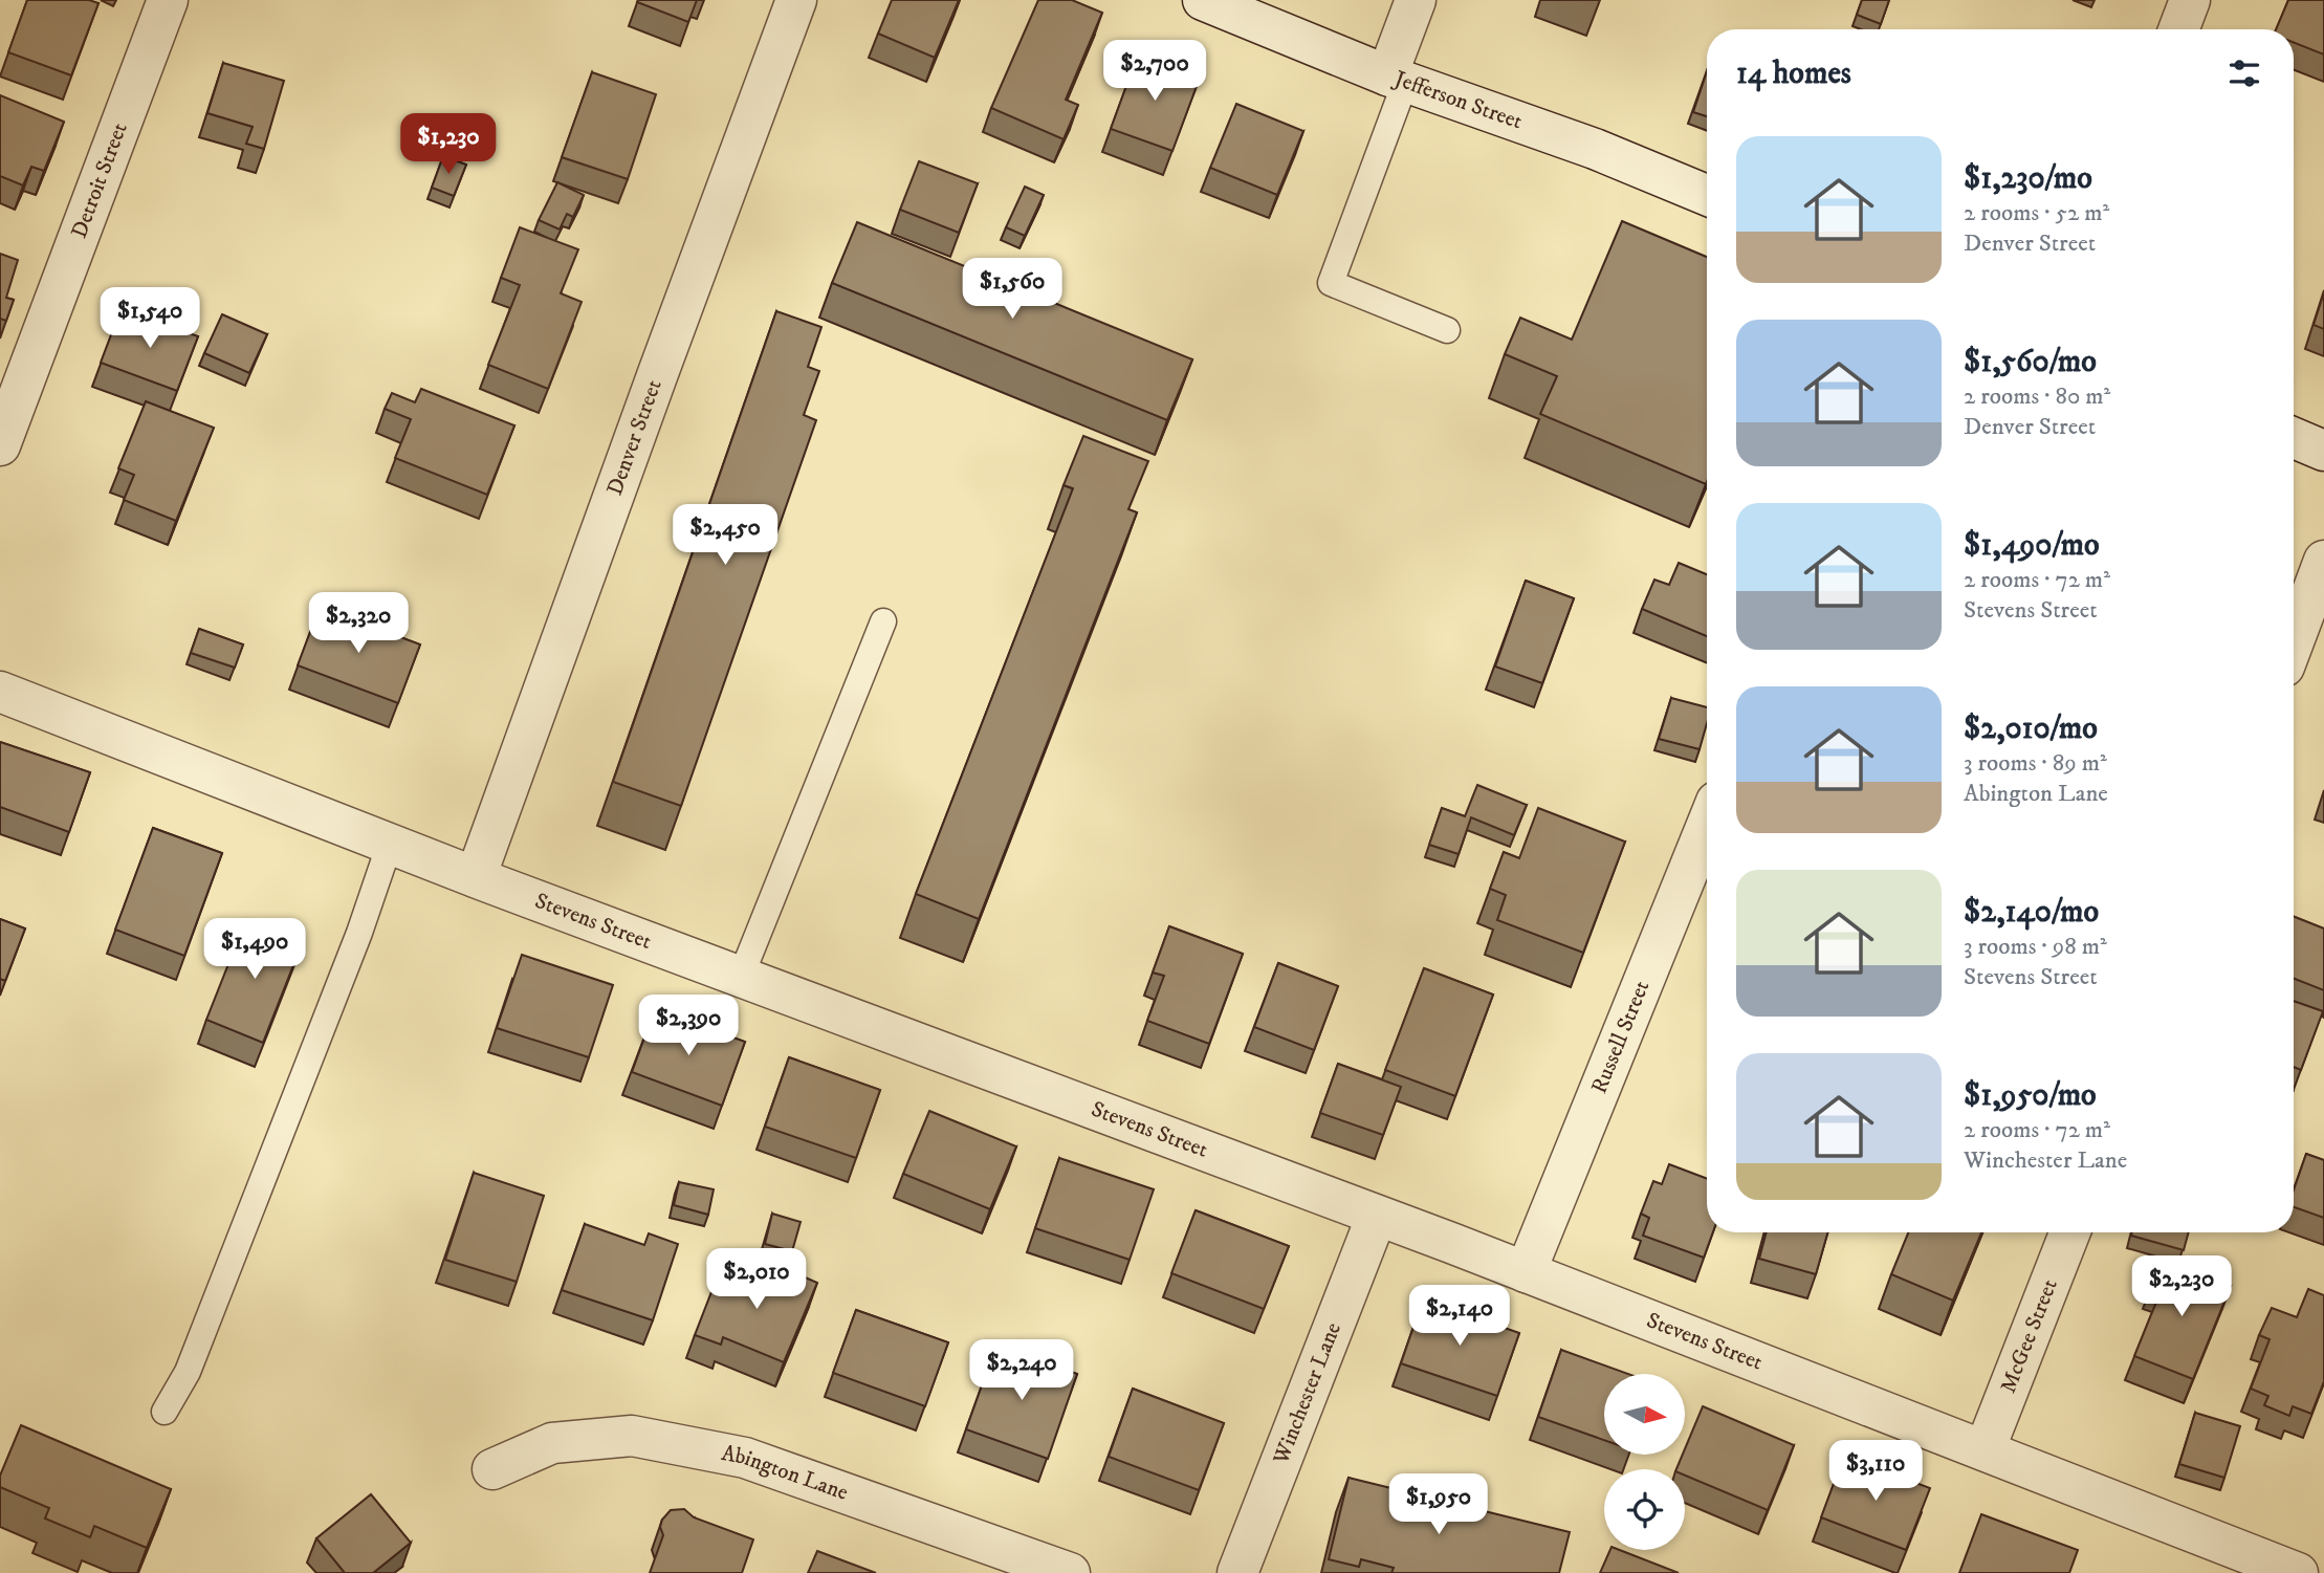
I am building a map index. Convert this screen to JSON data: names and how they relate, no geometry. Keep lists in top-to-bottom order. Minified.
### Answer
{"streets":{"street":["Jefferson Street","Detroit Street","Denver Street","Stevens Street","Russell Street","McGee Street","Winchester Lane","Abington Lane"]},"crossings":[["Denver Street","Stevens Street"],["Stevens Street","Russell Street"],["Stevens Street","McGee Street"],["Stevens Street","Winchester Lane"]],"north":"right","page":{"heading":"14 homes","price":["$2,700","$1,230","$1,560","$1,540","$2,450","$2,320","$1,490","$2,390","$2,010","$2,230","$2,140","$2,240","$3,110","$1,950"],"list":[{"name":"$1,230/mo","note":"2 rooms · 52 m² · Denver Street"},{"name":"$1,560/mo","note":"2 rooms · 80 m² · Denver Street"},{"name":"$1,490/mo","note":"2 rooms · 72 m² · Stevens Street"},{"name":"$2,010/mo","note":"3 rooms · 89 m² · Abington Lane"},{"name":"$2,140/mo","note":"3 rooms · 98 m² · Stevens Street"},{"name":"$1,950/mo","note":"2 rooms · 72 m² · Winchester Lane"}]}}
